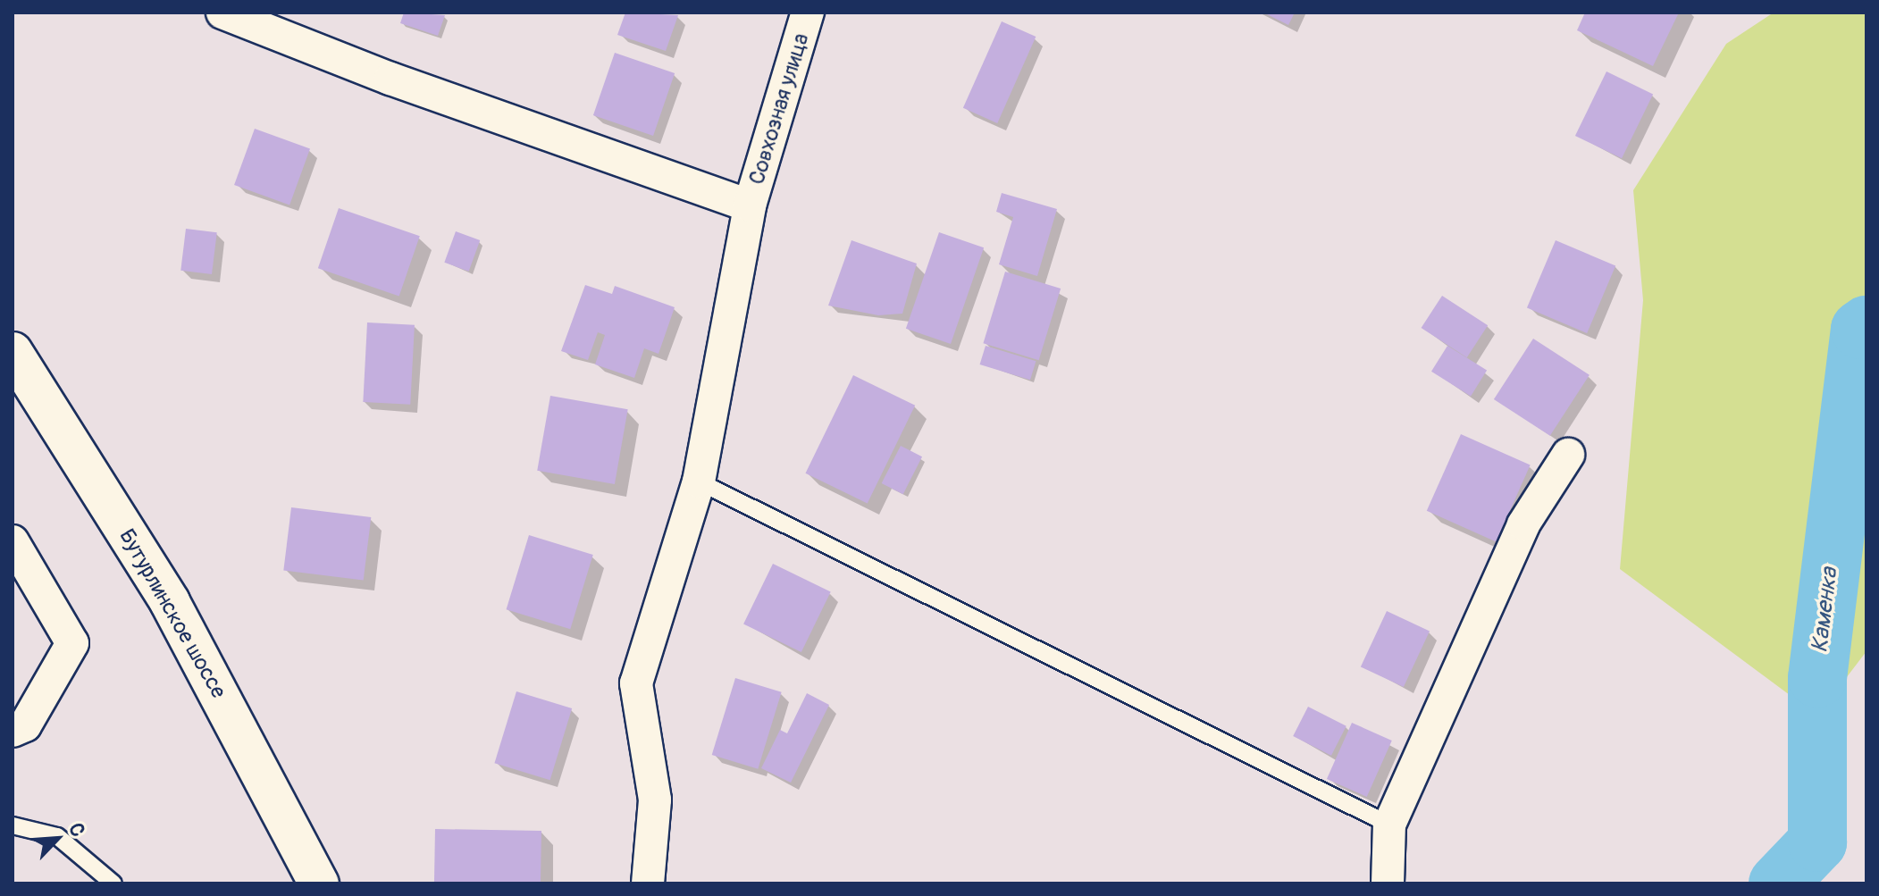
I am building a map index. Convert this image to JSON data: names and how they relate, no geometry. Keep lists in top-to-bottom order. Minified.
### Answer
{"streets":{"main road":["Бутурлинское шоссе"],"street":["Совхозная улица"]},"water":["Каменка"],"north":"top right"}
